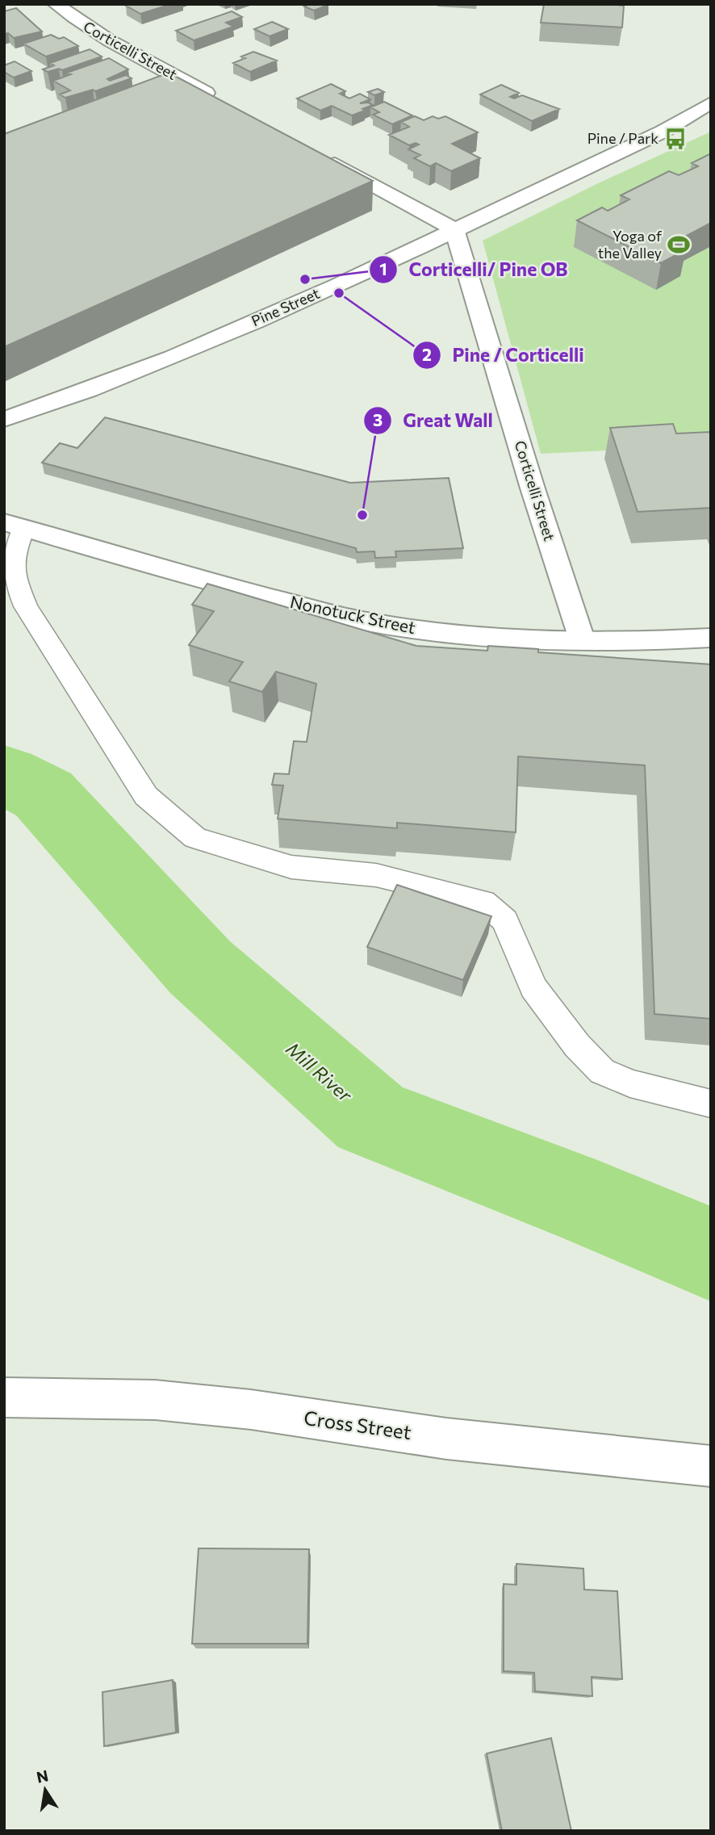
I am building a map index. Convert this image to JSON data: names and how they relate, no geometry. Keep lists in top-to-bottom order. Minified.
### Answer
{"streets":{"street":["Corticelli Street","Pine Street","Nonotuck Street","Cross Street"]},"crossings":[["Corticelli Street","Pine Street"],["Corticelli Street","Nonotuck Street"]],"water":["Mill River"],"places":{"bus stop":["Pine / Park"],"sports":["Yoga of the Valley"],"other":["Corticelli/ Pine OB","Pine / Corticelli","Great Wall"]},"north":"top"}
